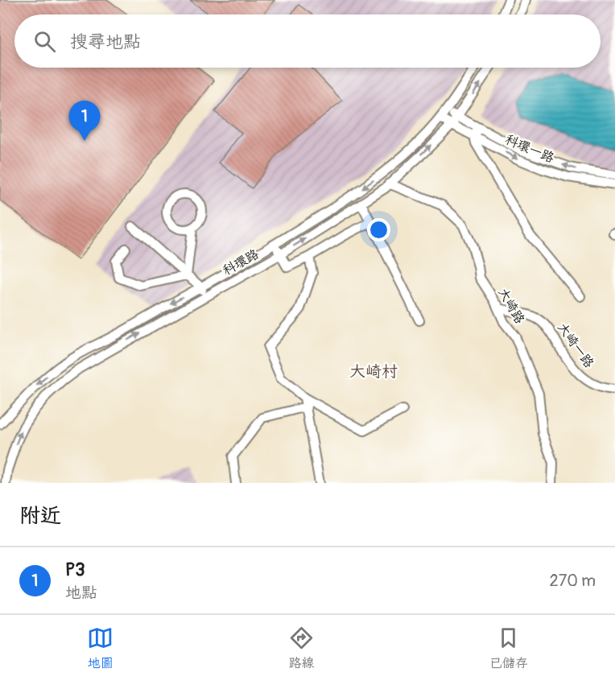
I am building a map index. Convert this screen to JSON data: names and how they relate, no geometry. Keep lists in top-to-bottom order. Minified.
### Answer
{"streets":{"street":["科環一路","科環路","大崎路","大崎一路"]},"crossings":[["科環一路","科環路"],["科環路","大崎路"],["大崎路","大崎一路"]],"districts":["大崎村"],"page":{"search":"搜尋地點","pins":"1","heading":"附近","list":[{"mark":"1","name":"P3","note":"地點","value":"270 m"}],"nav":["地圖","路線","已儲存"]}}
